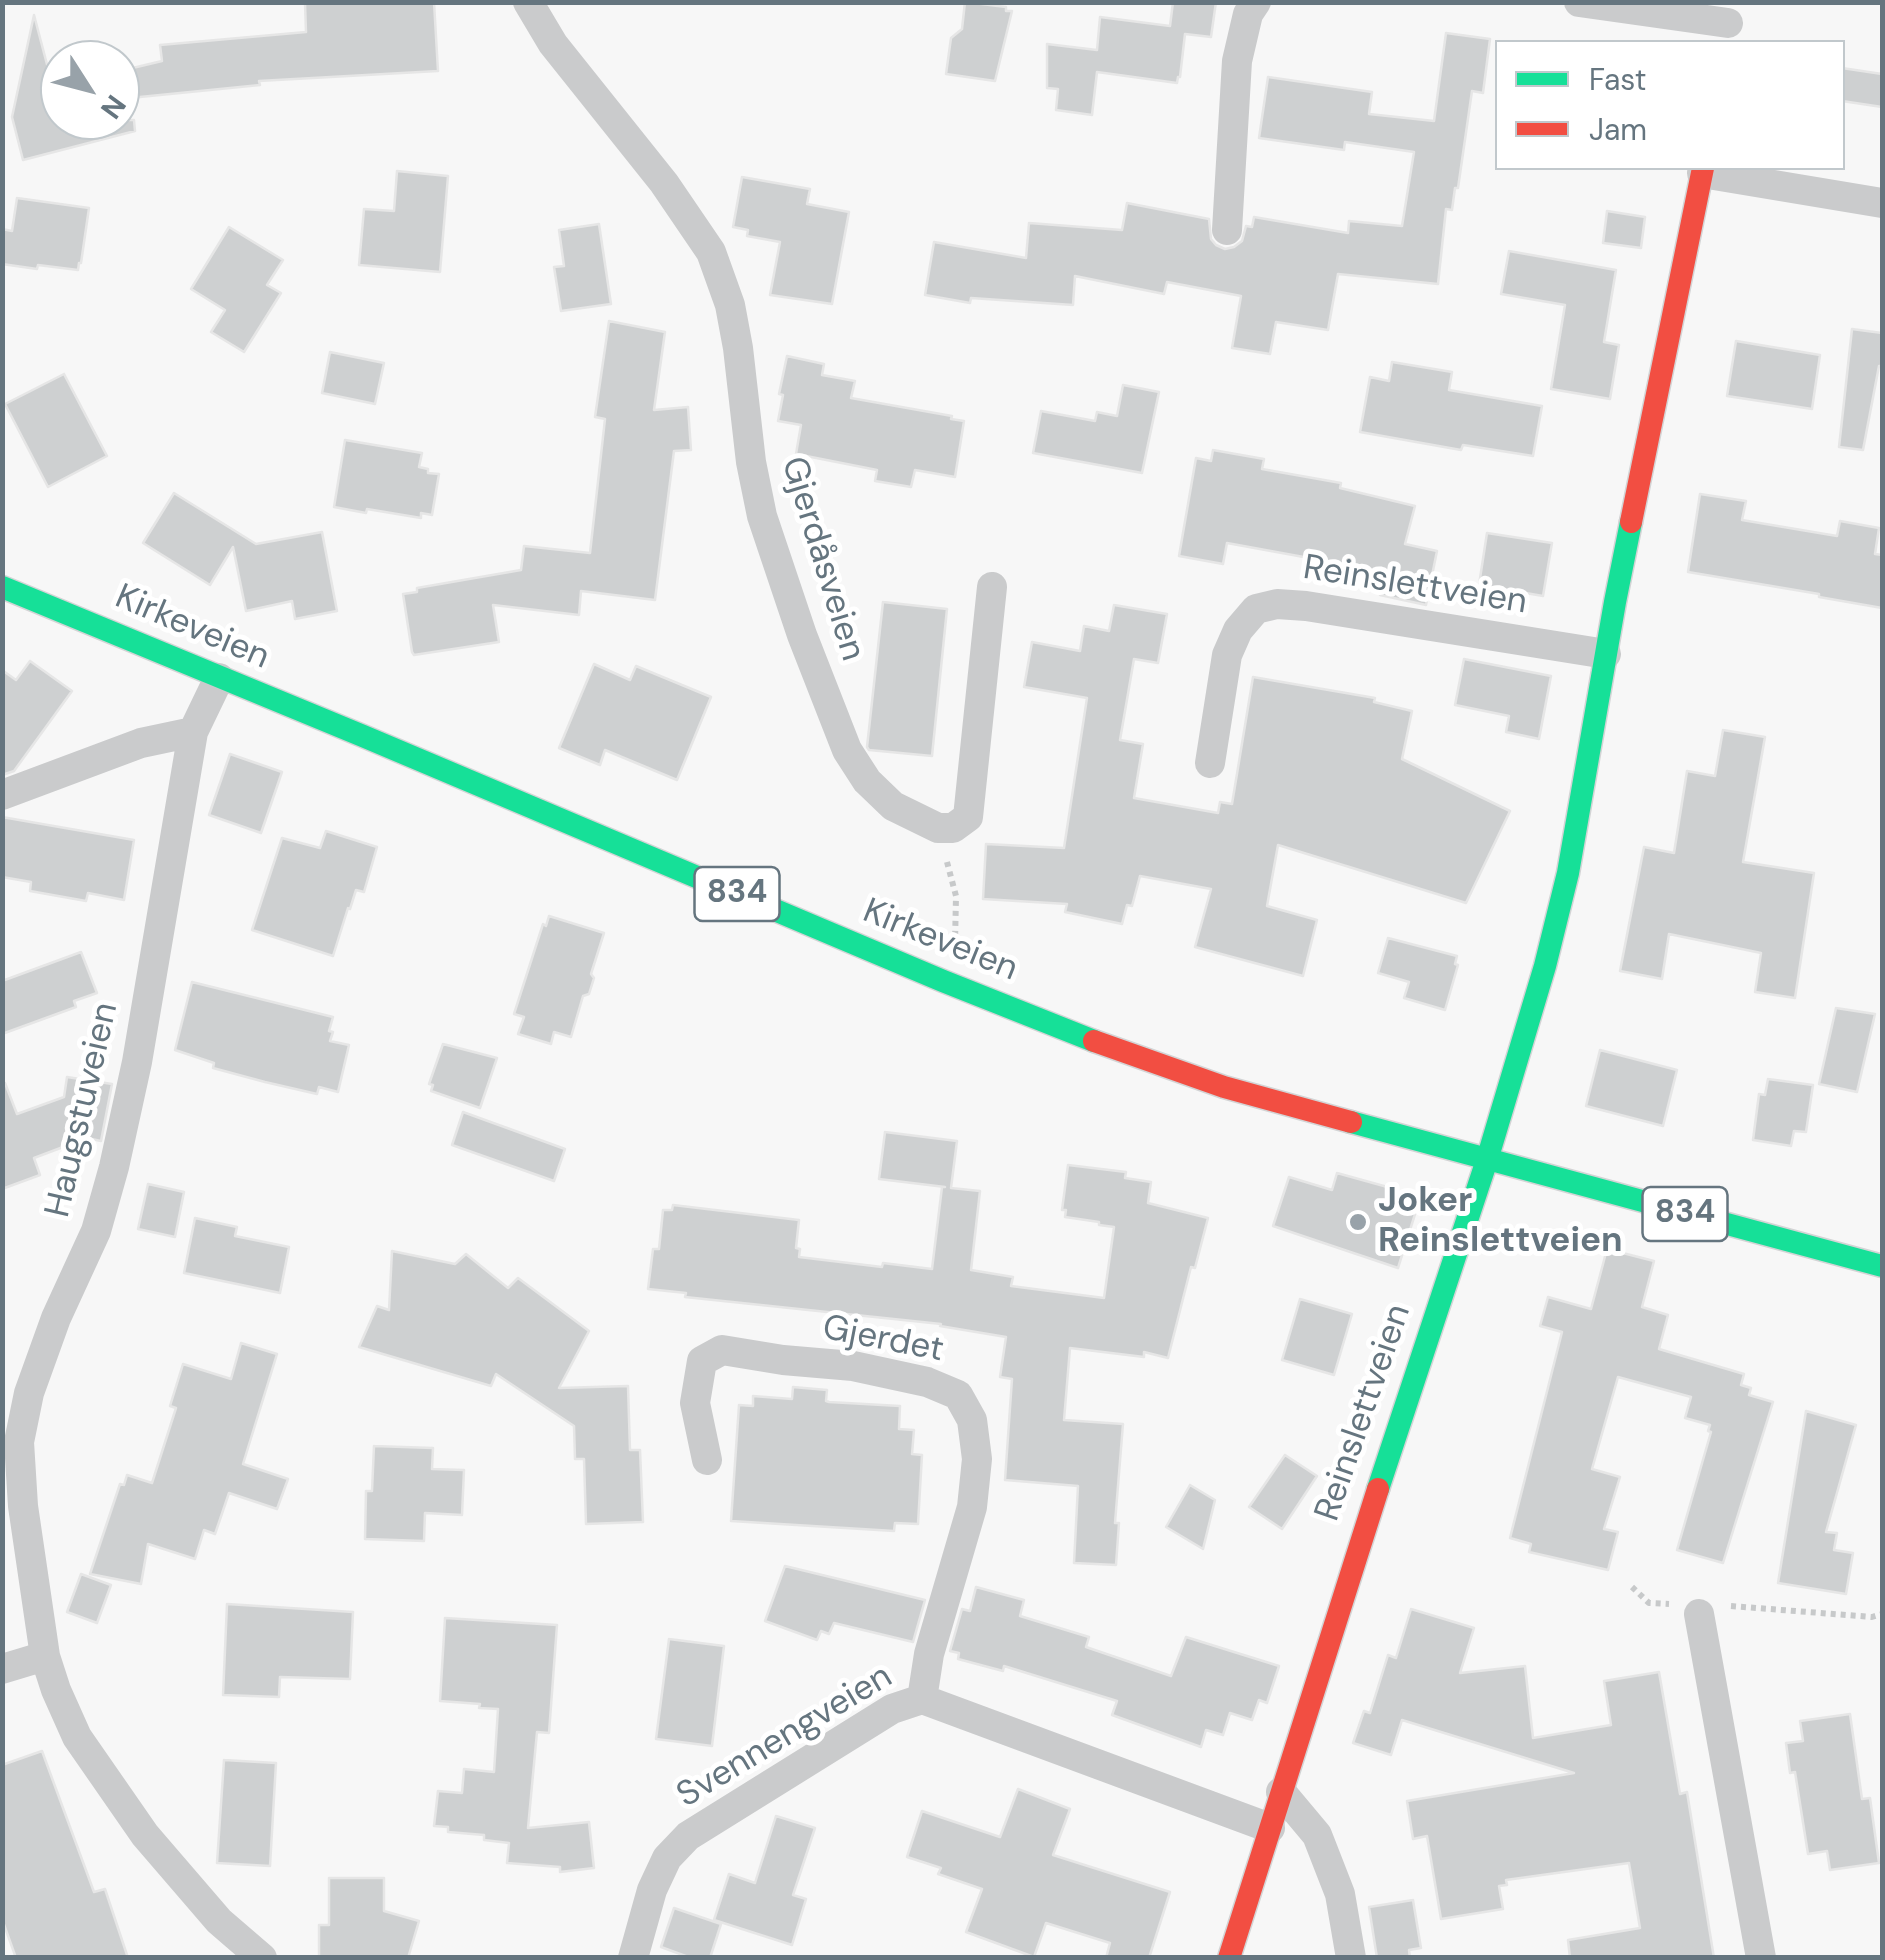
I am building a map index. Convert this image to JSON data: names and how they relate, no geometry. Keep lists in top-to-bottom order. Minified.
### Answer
{"streets":{"main road":["Reinslettveien","Kirkeveien","834"],"street":["Gjerdåsveien","Haugstuveien","Gjerdet","Svennengveien"]},"crossings":[["Reinslettveien","Kirkeveien"],["Reinslettveien","Svennengveien"],["Kirkeveien","Haugstuveien"],["Gjerdet","Svennengveien"]],"places":["Joker Reinslettveien"],"legend":["Fast","Jam"],"north":"bottom right"}
